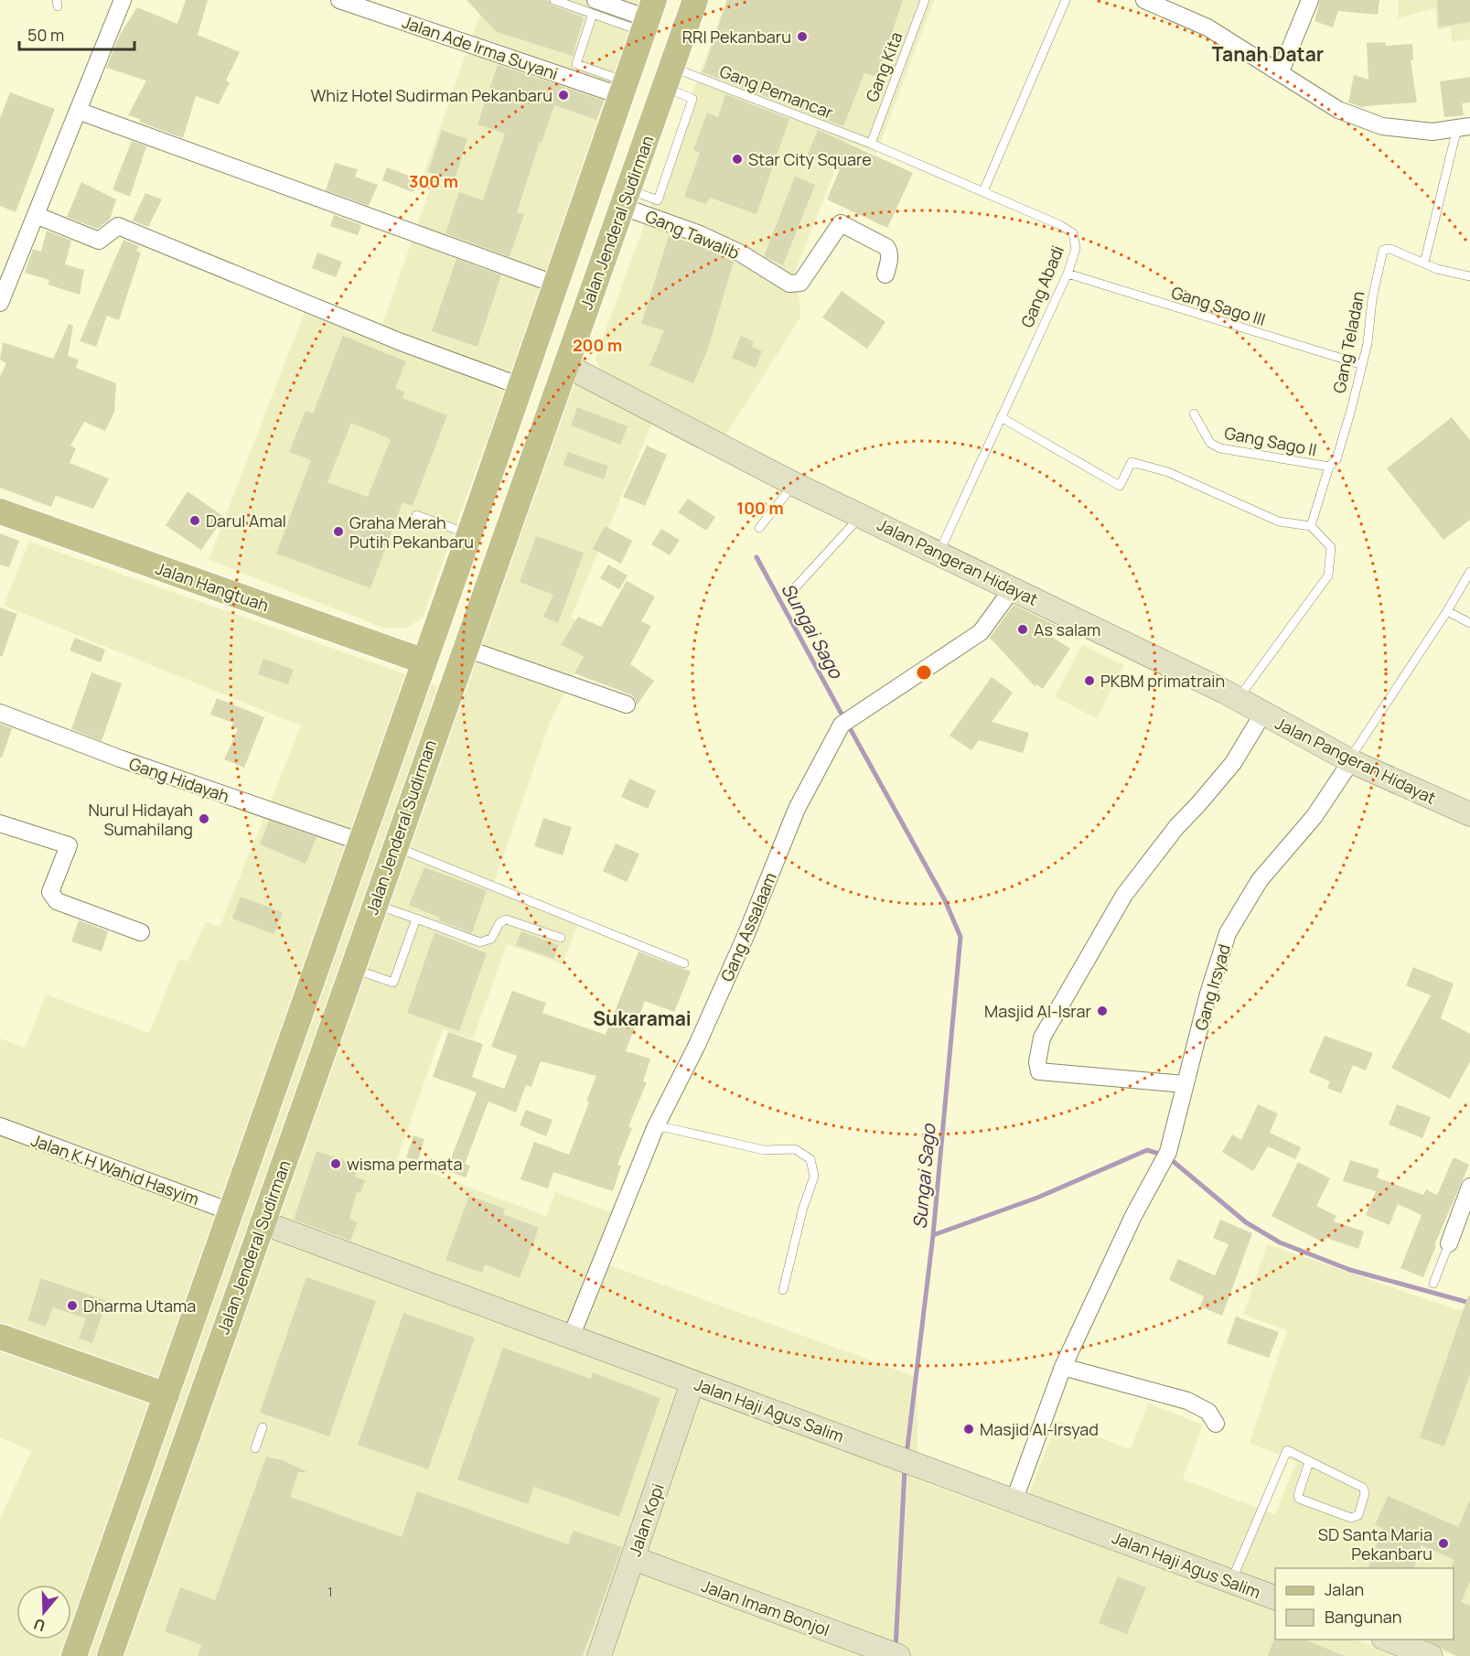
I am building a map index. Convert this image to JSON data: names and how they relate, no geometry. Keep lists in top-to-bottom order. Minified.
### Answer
{"streets":{"main road":["Jalan Jenderal Sudirman","Jalan Hangtuah"],"street":["Jalan Ade Irma Suyani","Gang Tawalib","Jalan Pangeran Hidayat","Gang Hidayah","Gang Assalaam","Gang Irsyad","Jalan K.H Wahid Hasyim","Jalan Haji Agus Salim","Jalan Kopi","Jalan Imam Bonjol"],"lane":["Gang Kita","Gang Pemancar","Gang Abadi","Gang Sago III","Gang Teladan","Gang Sago II"]},"crossings":[["Jalan Ade Irma Suyani","Jalan Jenderal Sudirman"],["Gang Kita","Gang Pemancar"],["Gang Kita","Gang Abadi"],["Gang Pemancar","Jalan Jenderal Sudirman"],["Gang Pemancar","Gang Abadi"],["Jalan Jenderal Sudirman","Gang Tawalib"],["Jalan Jenderal Sudirman","Jalan Pangeran Hidayat"],["Jalan Jenderal Sudirman","Jalan Hangtuah"],["Jalan Jenderal Sudirman","Gang Hidayah"],["Jalan Jenderal Sudirman","Jalan K.H Wahid Hasyim"],["Jalan Jenderal Sudirman","Jalan Haji Agus Salim"],["Gang Abadi","Gang Sago III"],["Gang Abadi","Jalan Pangeran Hidayat"],["Gang Sago III","Gang Teladan"],["Gang Teladan","Gang Sago II"],["Jalan Pangeran Hidayat","Gang Assalaam"],["Jalan Pangeran Hidayat","Gang Irsyad"],["Gang Assalaam","Jalan Haji Agus Salim"],["Gang Irsyad","Jalan Haji Agus Salim"],["Jalan Haji Agus Salim","Jalan Kopi"],["Jalan Kopi","Jalan Imam Bonjol"]],"districts":["Tanah Datar","Sukaramai"],"water":["Sungai Sago"],"places":["RRI Pekanbaru","Whiz Hotel Sudirman Pekanbaru","Star City Square","Darul Amal","Graha Merah Putih Pekanbaru","As salam","PKBM primatrain","Nurul Hidayah Sumahilang","Masjid Al-Israr","wisma permata","Dharma Utama","Masjid Al-Irsyad","SD Santa Maria Pekanbaru"],"house_numbers":["1"],"legend":["Jalan","Bangunan"],"scale_bar":"50 m","north":"bottom","rings":["300 m","200 m","100 m"]}
